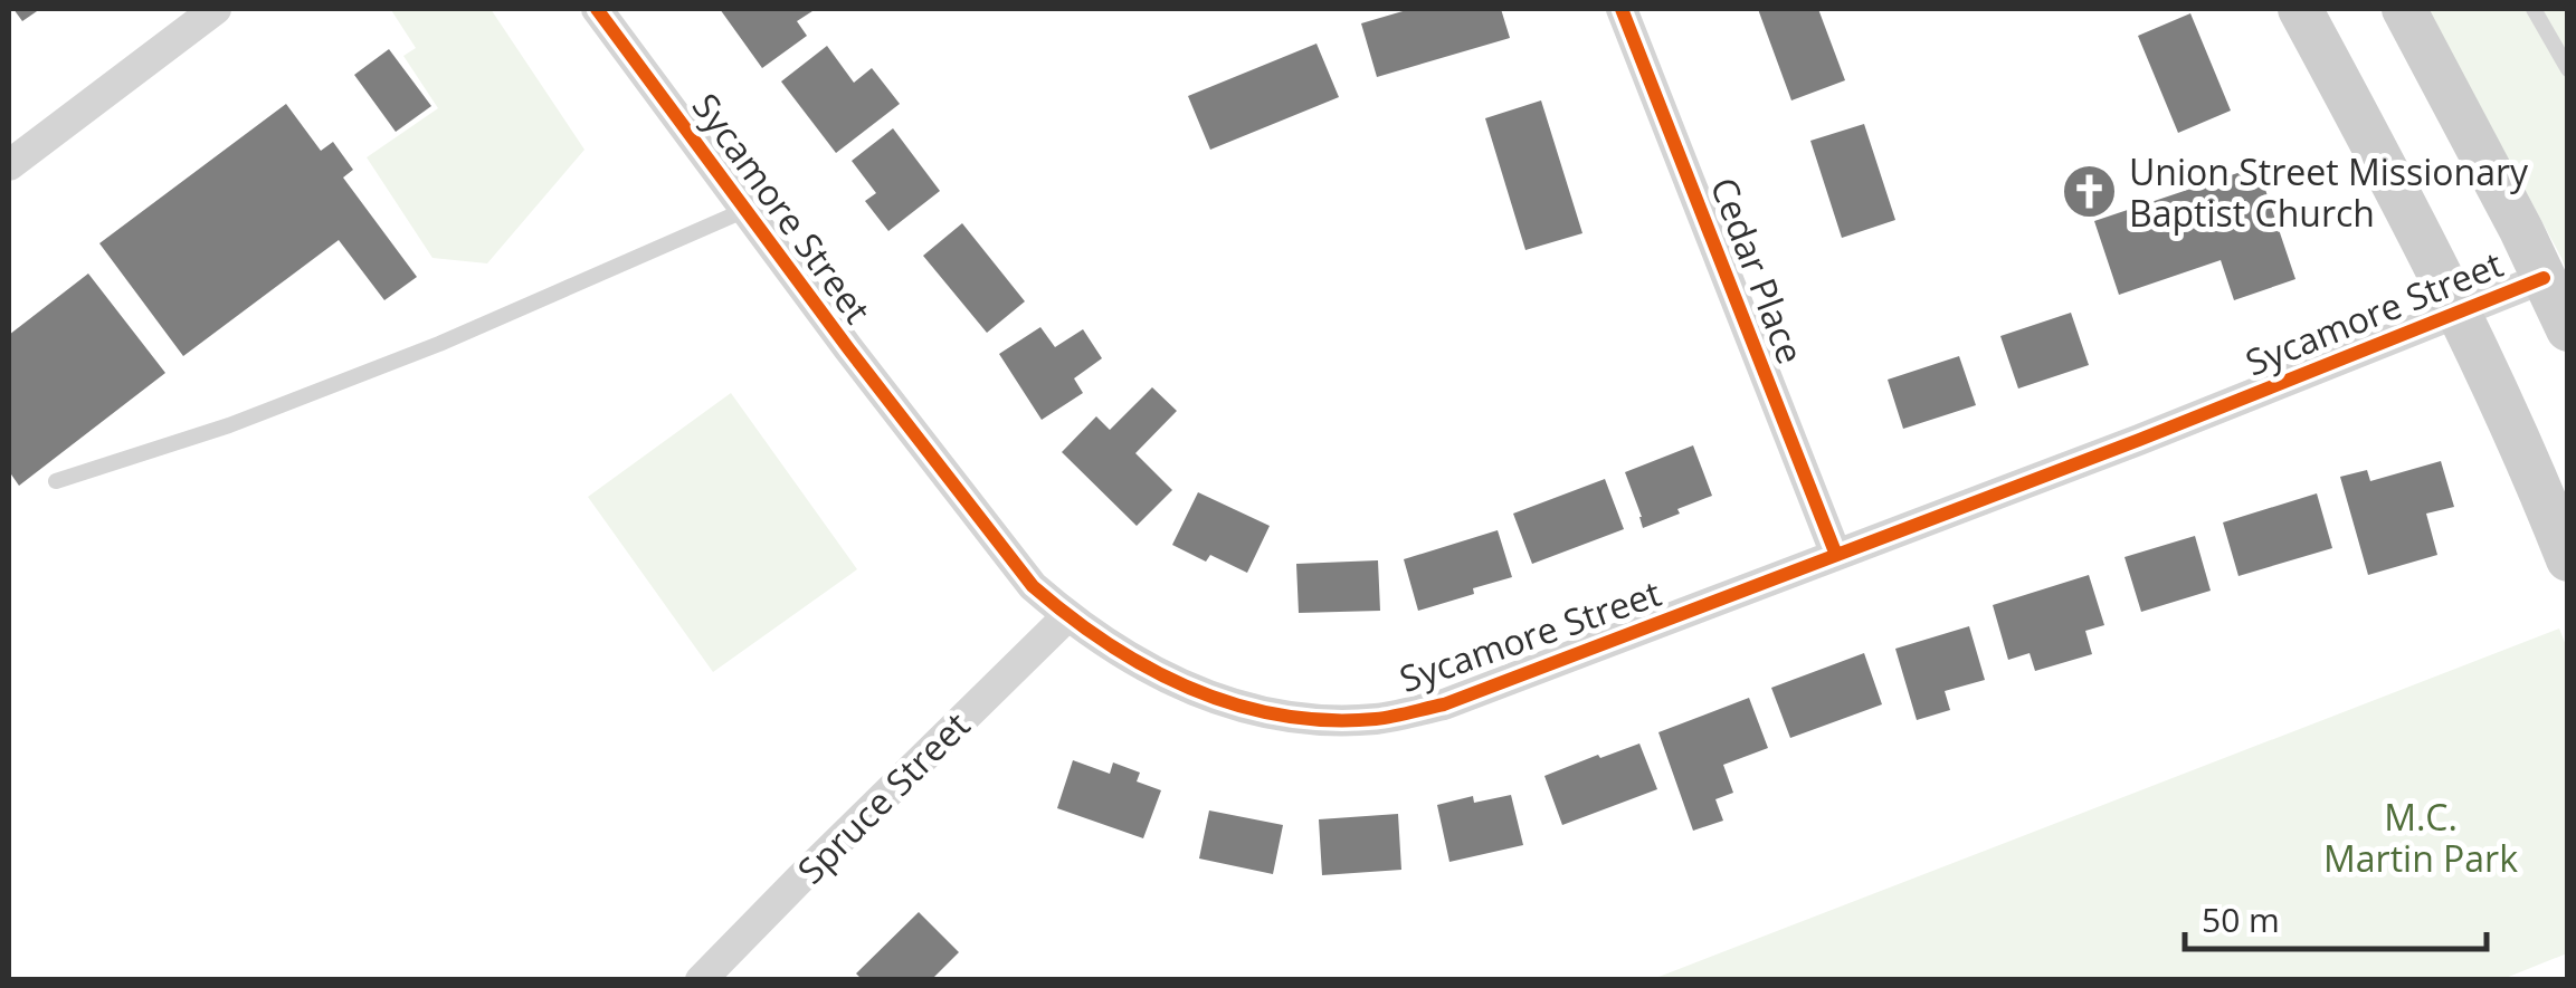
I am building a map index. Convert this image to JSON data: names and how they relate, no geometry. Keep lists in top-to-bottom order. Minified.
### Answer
{"streets":{"street":["Sycamore Street","Cedar Place","Spruce Street"]},"crossings":[["Sycamore Street","Cedar Place"],["Sycamore Street","Spruce Street"]],"parks":["M.C. Martin Park"],"places":{"church":["Union Street Missionary Baptist Church"]},"scale_bar":"50 m"}
